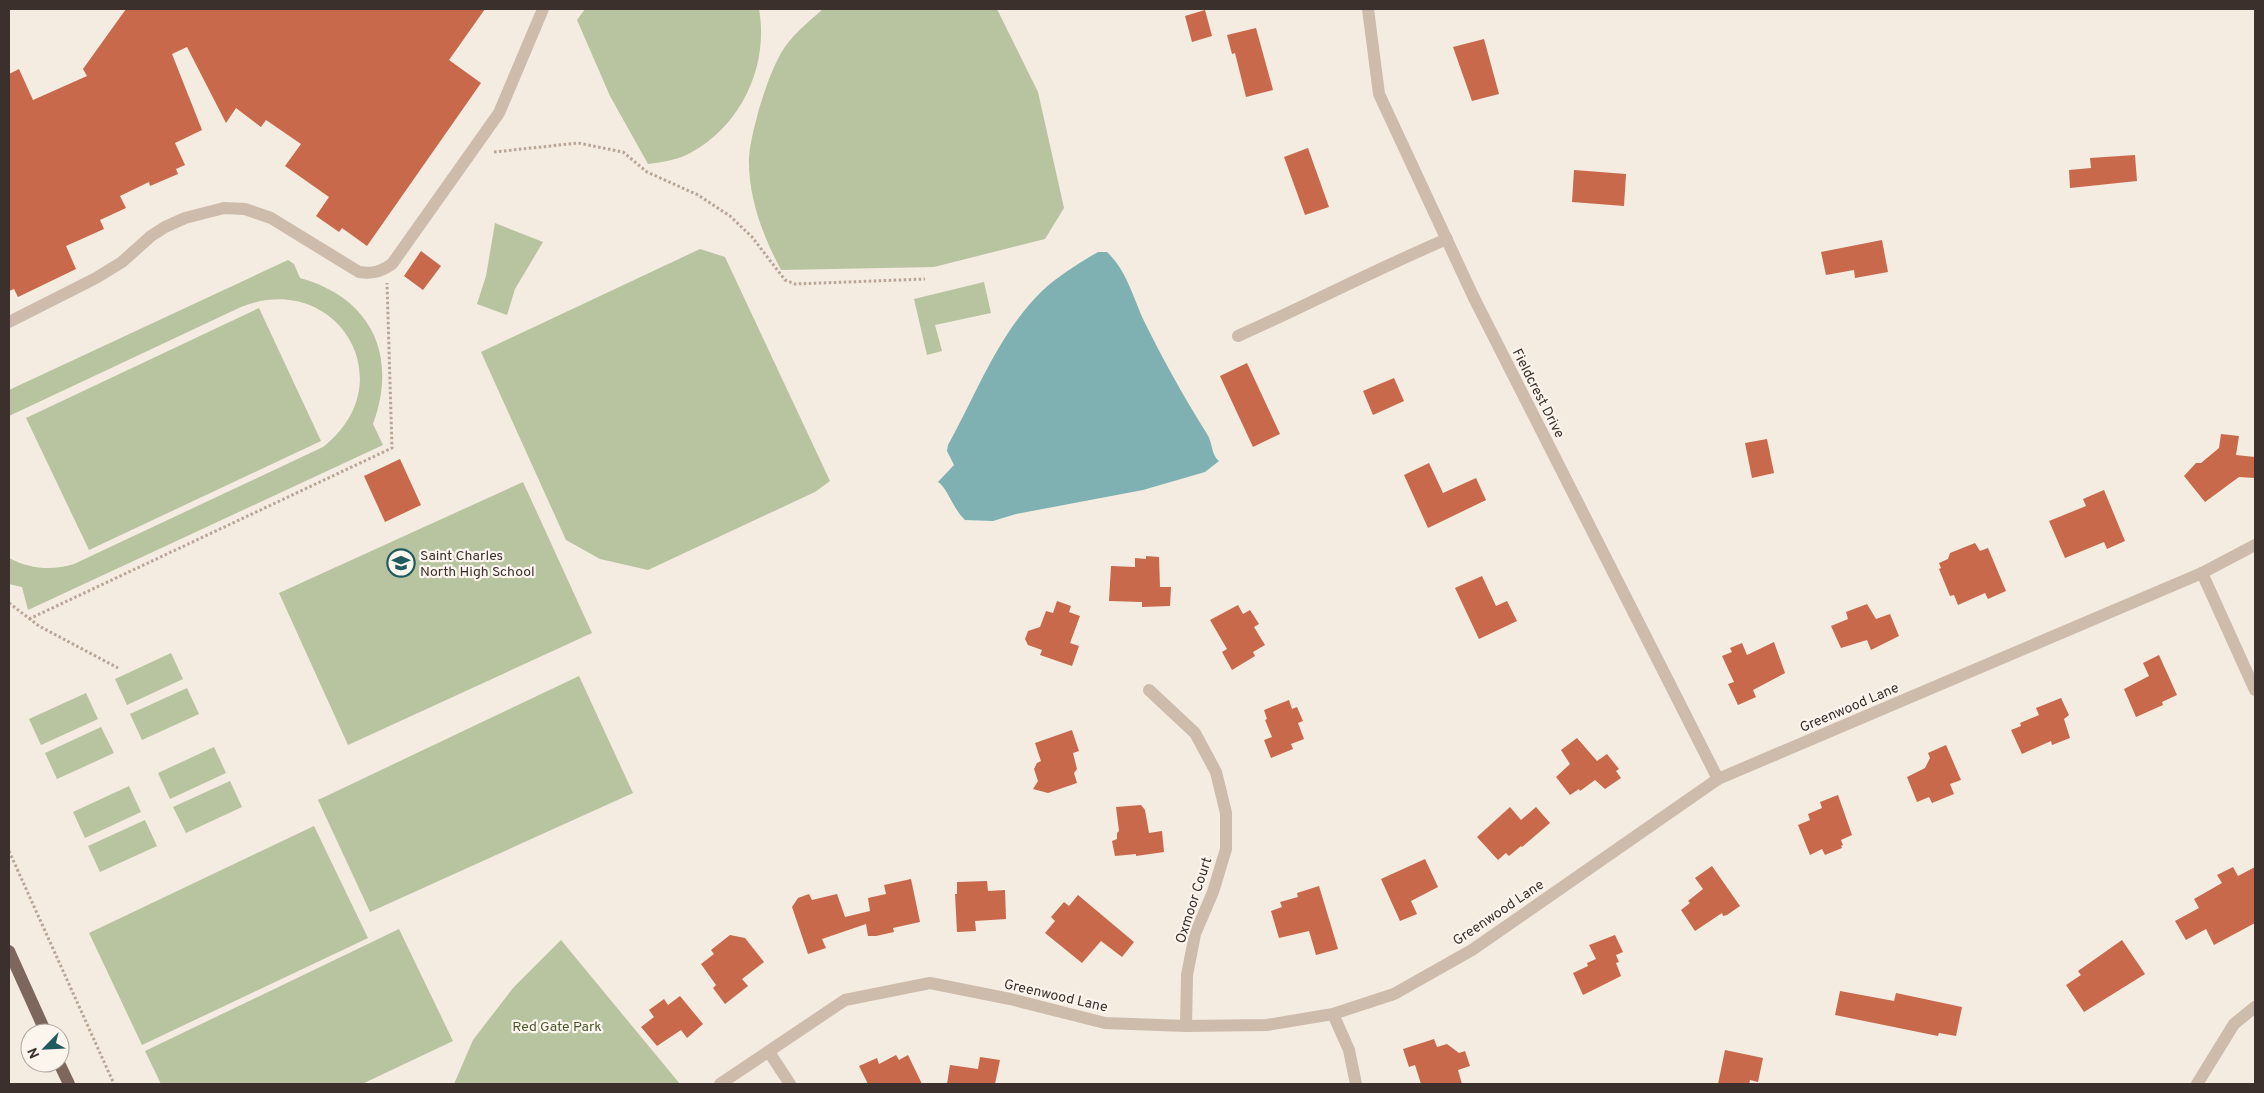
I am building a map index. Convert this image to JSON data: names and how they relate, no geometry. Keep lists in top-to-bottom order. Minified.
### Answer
{"streets":{"street":["Fieldcrest Drive","Greenwood Lane","Oxmoor Court"]},"crossings":[["Fieldcrest Drive","Greenwood Lane"],["Greenwood Lane","Oxmoor Court"]],"parks":["Red Gate Park"],"places":{"school or university":["Saint Charles North High School"]},"north":"bottom left"}
